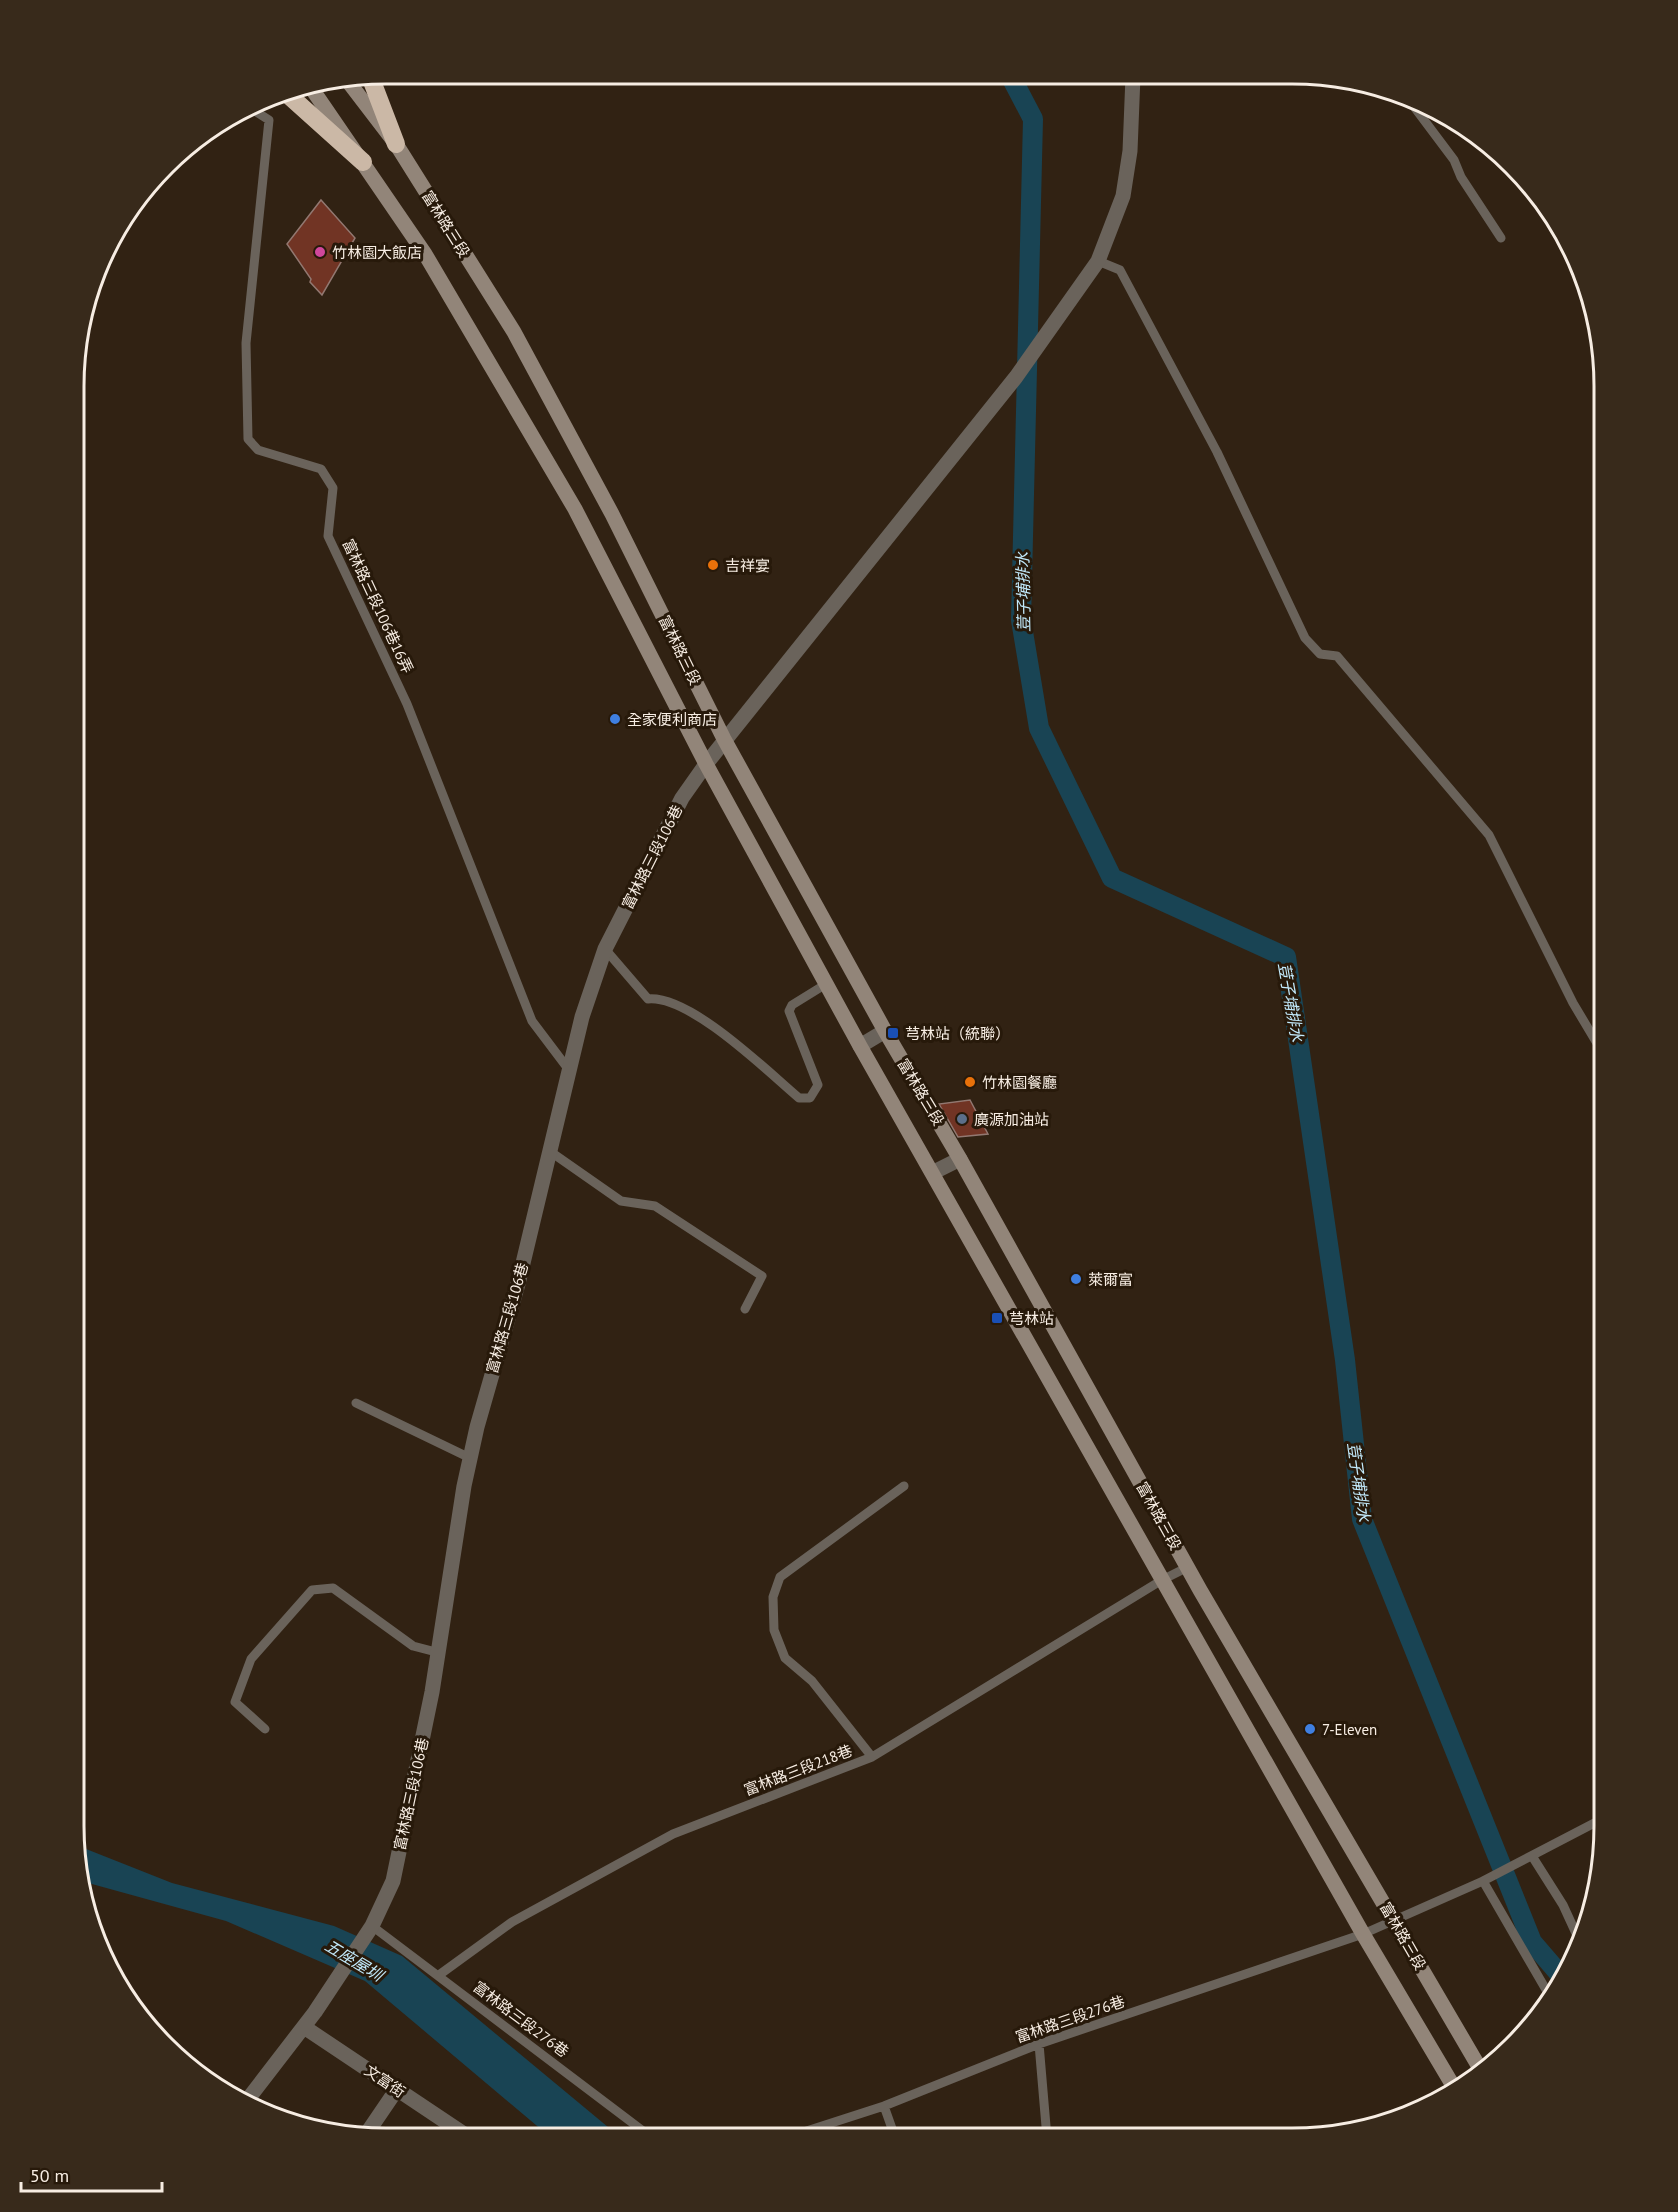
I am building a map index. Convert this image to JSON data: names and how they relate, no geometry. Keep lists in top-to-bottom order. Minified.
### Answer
{"streets":{"main road":["富林路三段"],"street":["富林路三段106巷","文富街"],"lane":["富林路三段106巷16弄","富林路三段218巷","富林路三段276巷"]},"crossings":[["富林路三段","富林路三段106巷"],["富林路三段","富林路三段218巷"],["富林路三段","富林路三段276巷"],["富林路三段106巷16弄","富林路三段106巷"],["富林路三段106巷","富林路三段276巷"],["富林路三段106巷","文富街"],["富林路三段218巷","富林路三段276巷"]],"water":["荳子埔排水","五座屋圳"],"places":{"other":["竹林園大飯店","吉祥宴","全家便利商店","竹林園餐廳","廣源加油站","萊爾富","7-Eleven"],"transit":["芎林站（統聯）","芎林站"]},"scale_bar":"50 m"}
